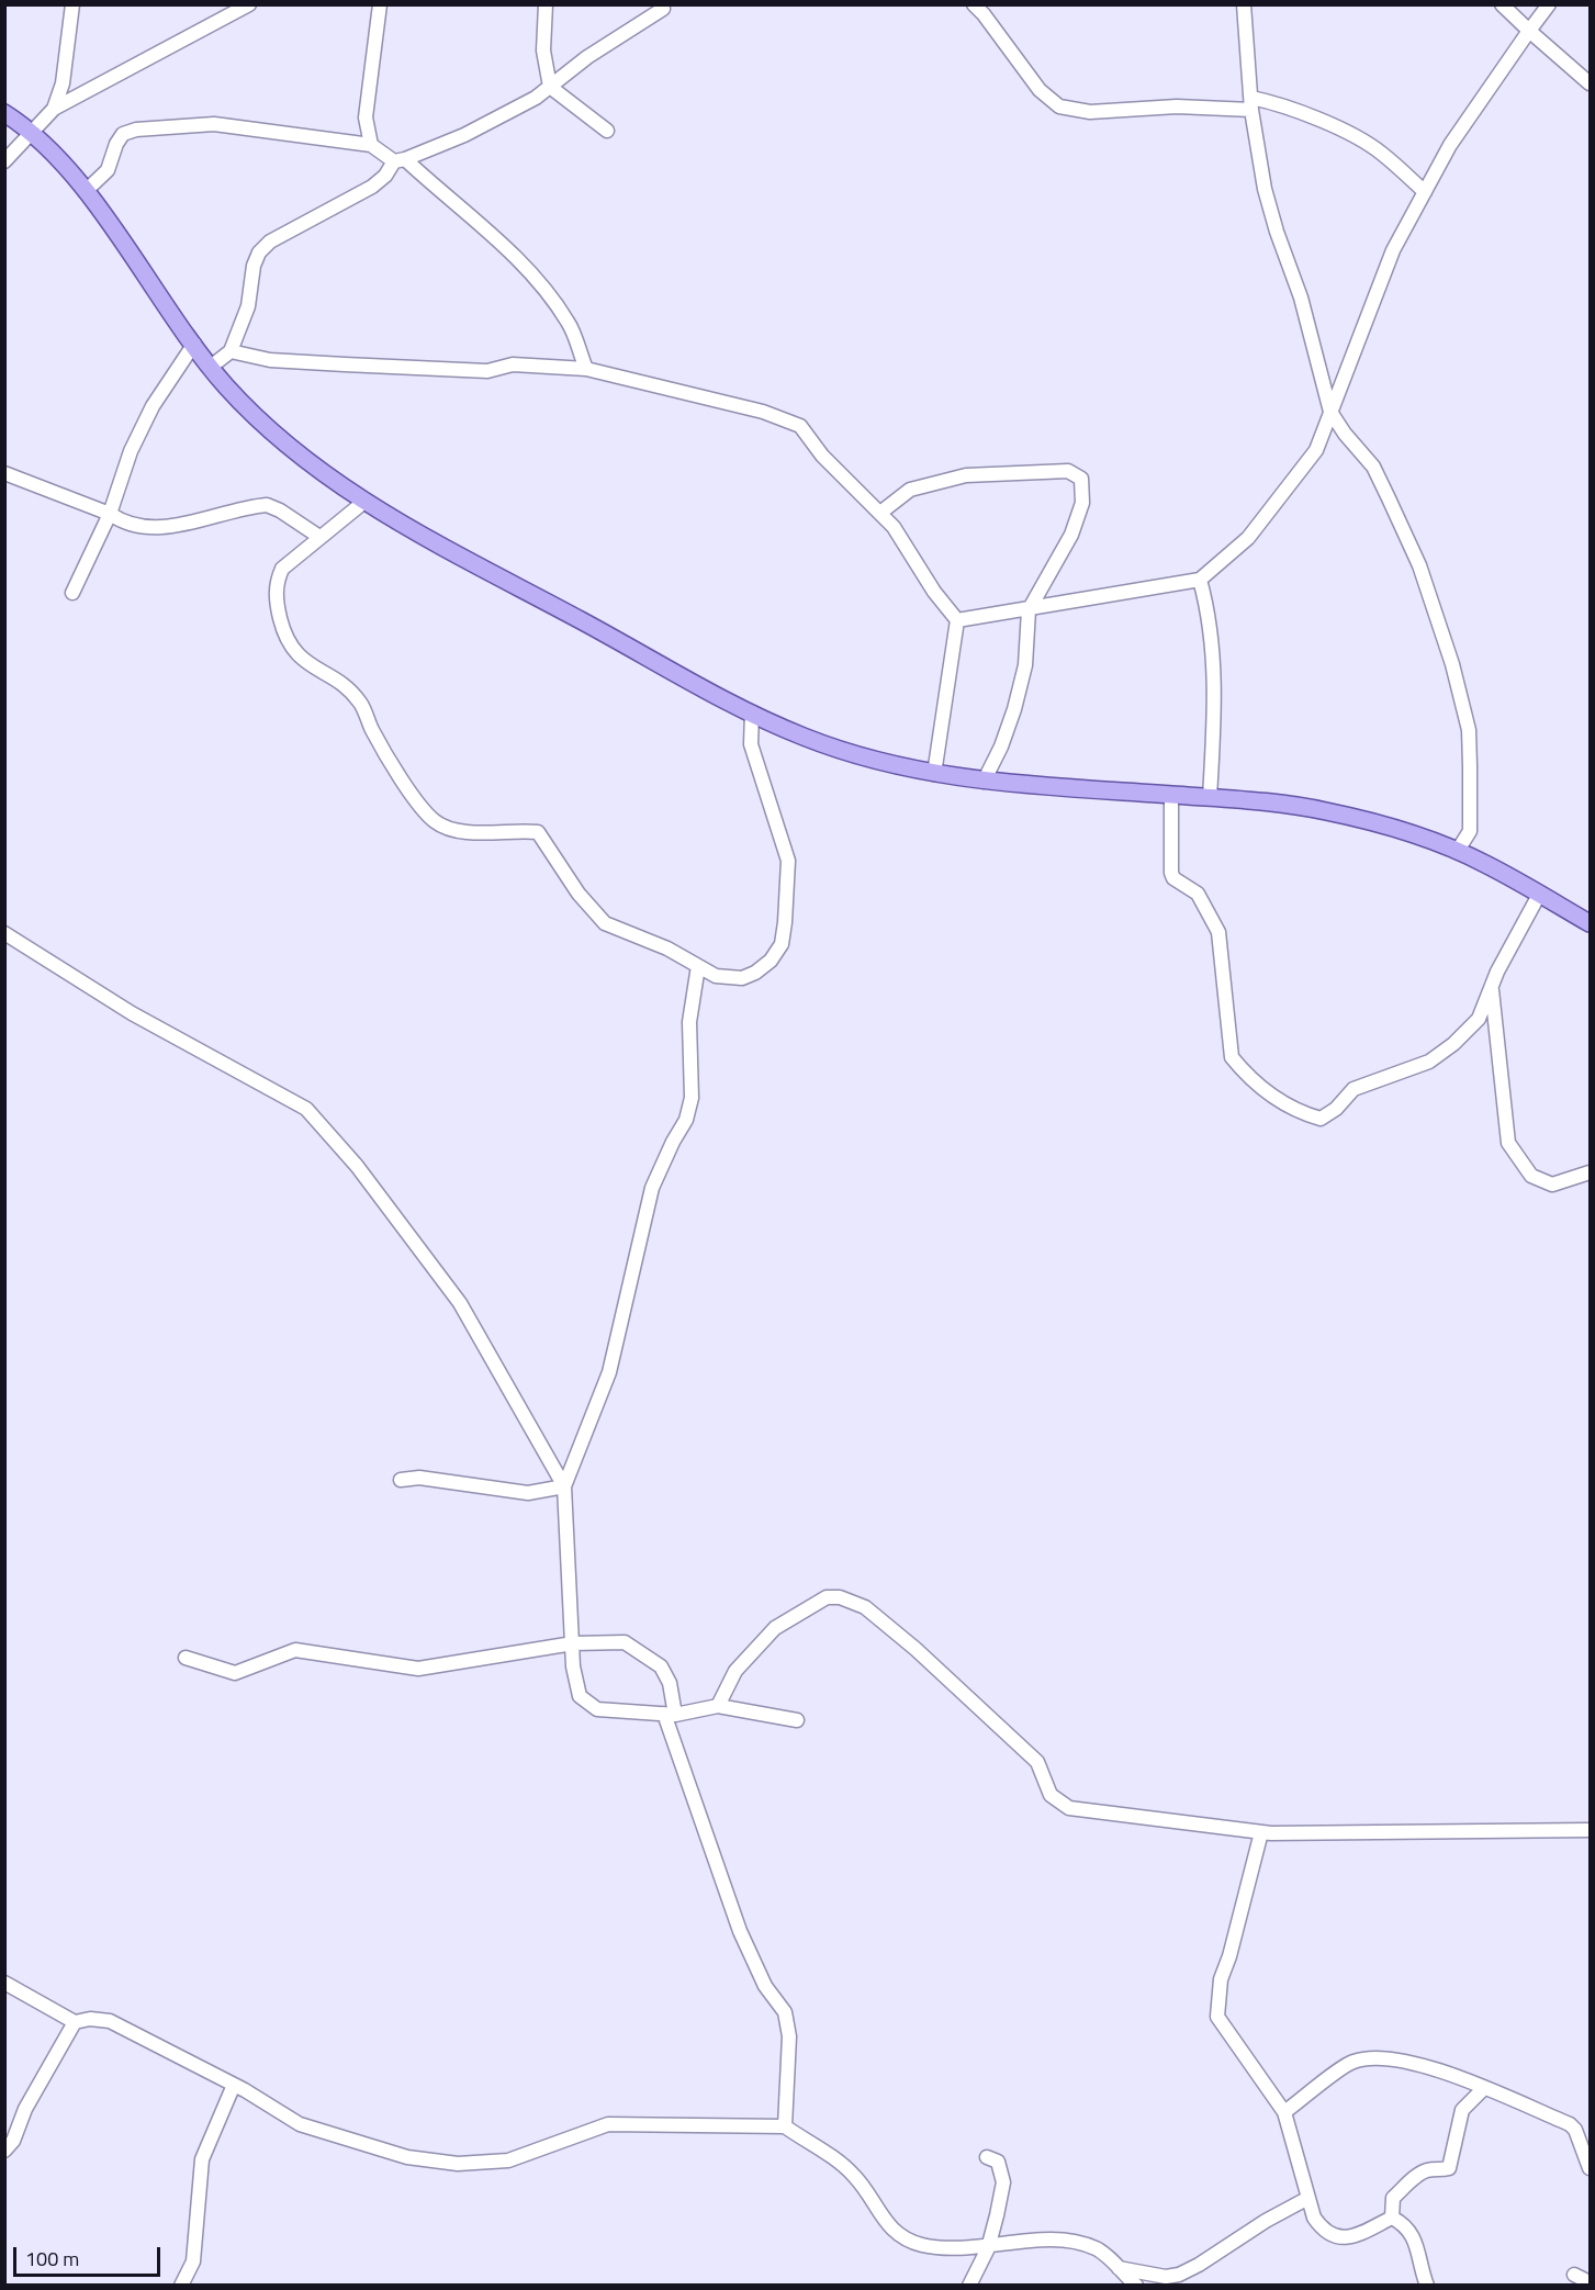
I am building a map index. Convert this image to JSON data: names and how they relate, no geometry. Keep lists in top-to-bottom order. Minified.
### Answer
{"scale_bar":"100 m"}
